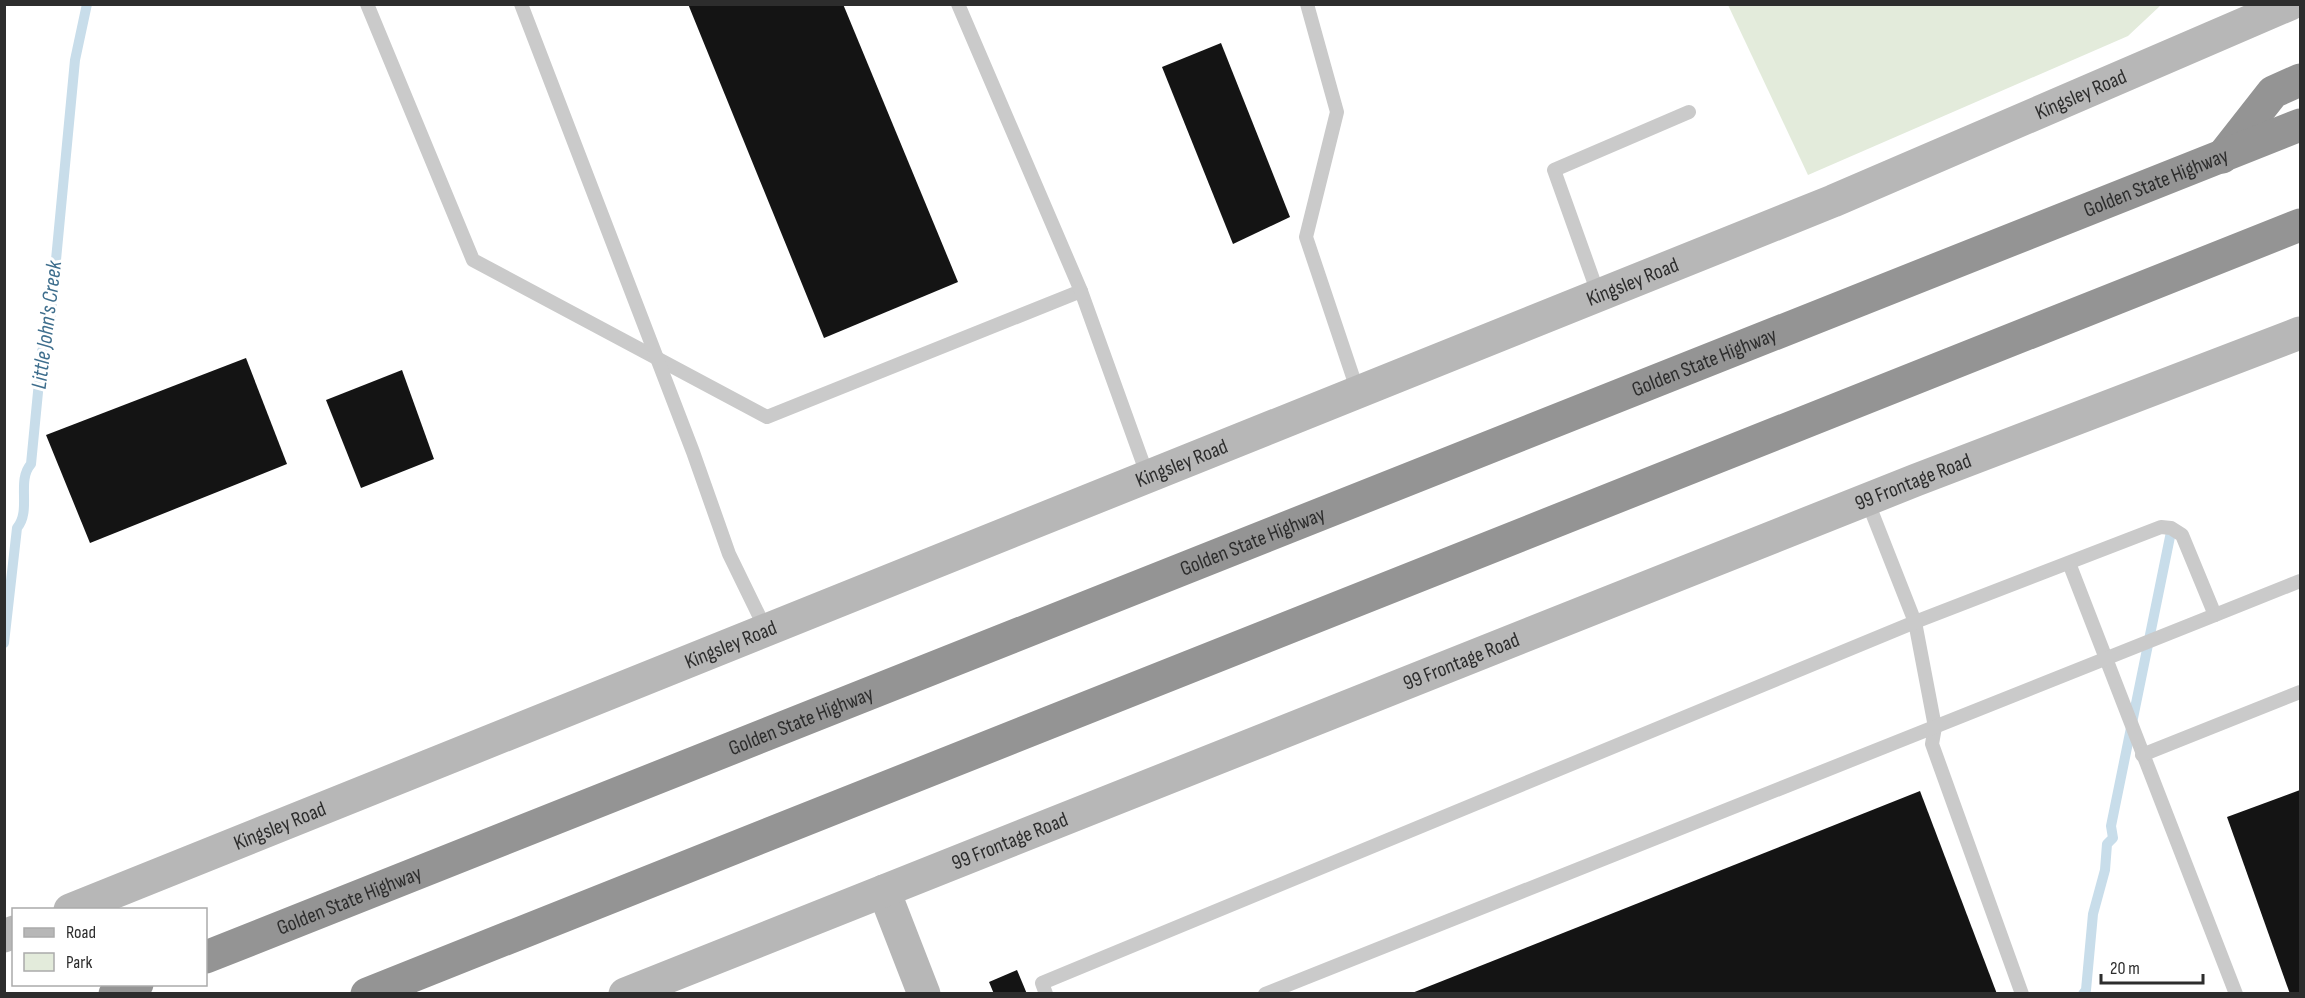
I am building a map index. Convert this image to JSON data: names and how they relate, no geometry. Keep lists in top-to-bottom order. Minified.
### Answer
{"streets":{"highway":["Golden State Highway"],"street":["Kingsley Road","99 Frontage Road"]},"water":["Little John's Creek"],"legend":["Road","Park"],"scale_bar":"20 m"}
